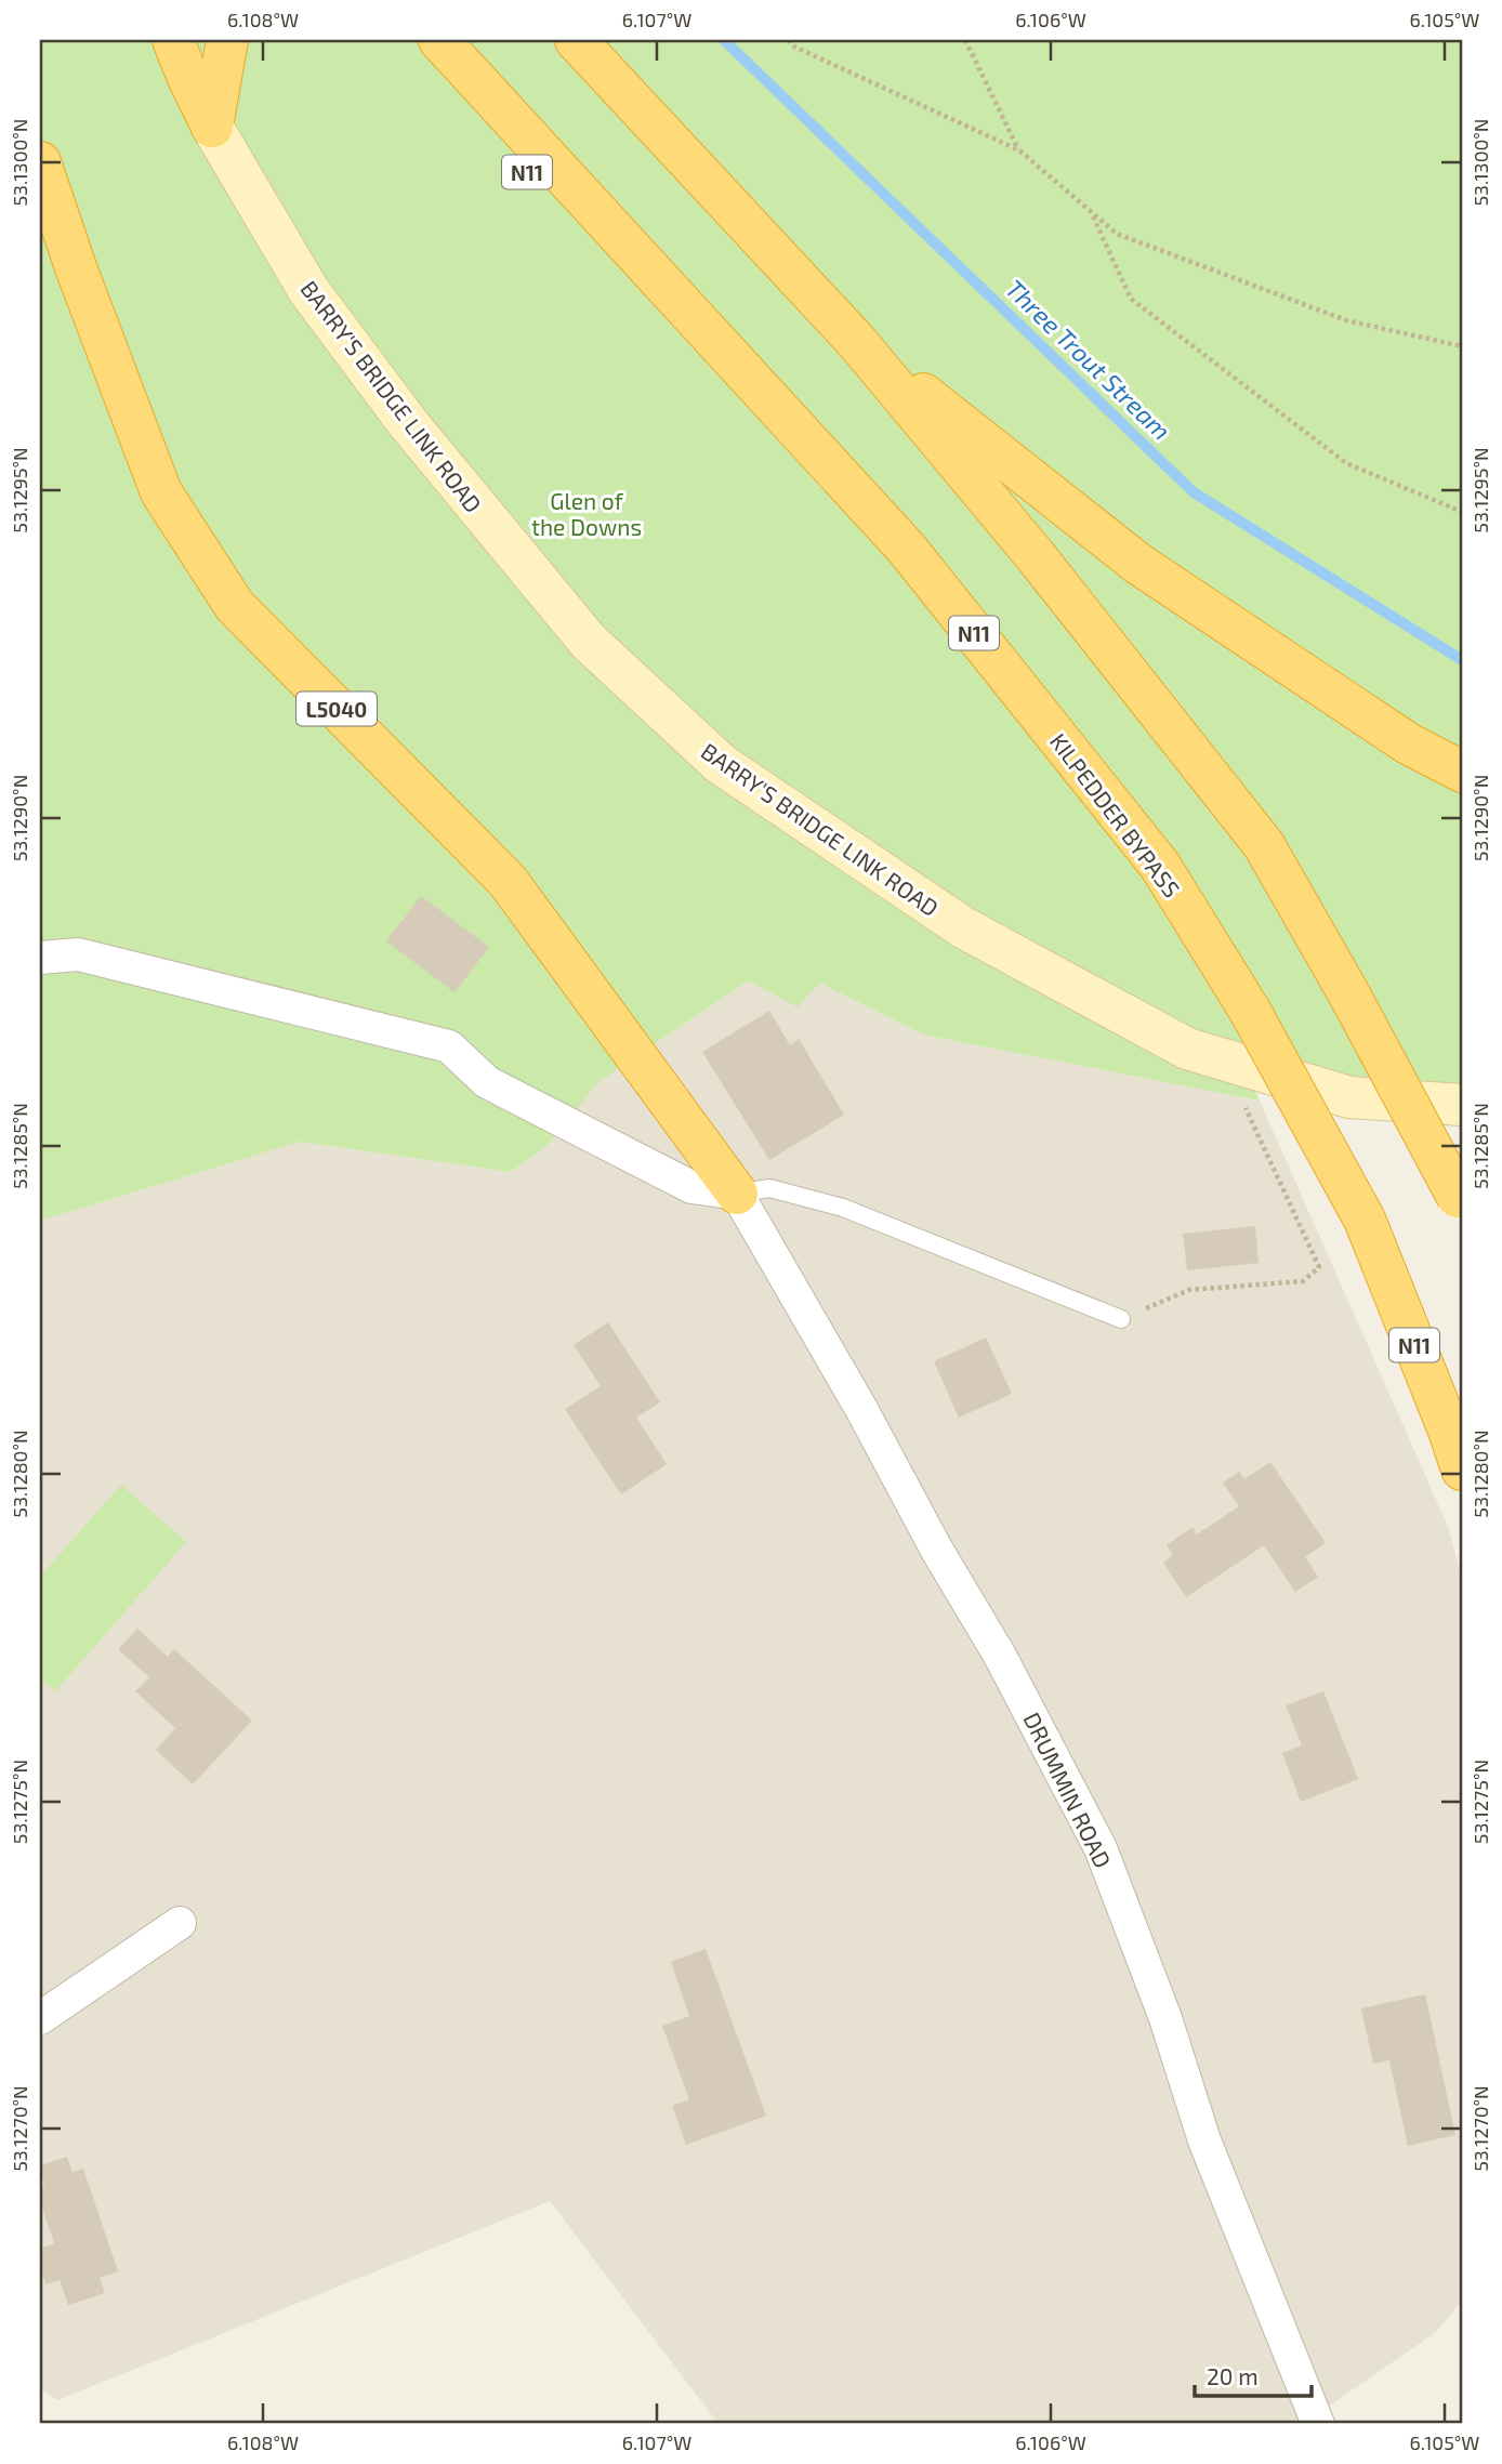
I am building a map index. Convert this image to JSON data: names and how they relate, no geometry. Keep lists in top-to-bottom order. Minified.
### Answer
{"streets":{"highway":["N11","L5040","KILPEDDER BYPASS"],"main road":["BARRY'S BRIDGE LINK ROAD"],"street":["DRUMMIN ROAD"]},"crossings":[["N11","KILPEDDER BYPASS"],["L5040","DRUMMIN ROAD"]],"water":["Three Trout Stream"],"parks":["Glen of the Downs"],"scale_bar":"20 m","coordinates":["6.108°W","6.107°W","6.106°W","6.105°W","53.1300°N","53.1295°N","53.1290°N","53.1285°N","53.1280°N","53.1275°N","53.1270°N"]}
